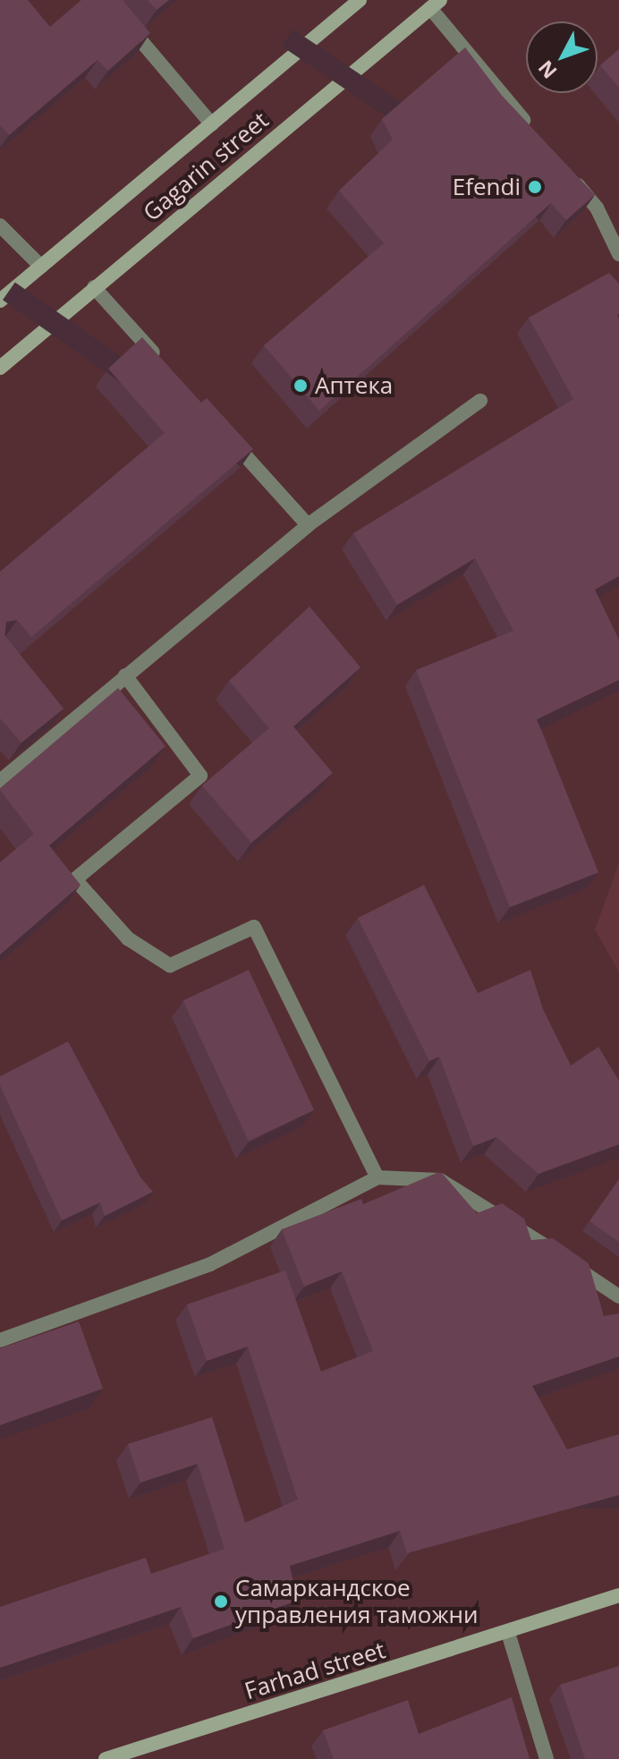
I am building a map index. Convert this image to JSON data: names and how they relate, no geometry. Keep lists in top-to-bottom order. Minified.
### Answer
{"streets":{"main road":["Gagarin street","Farhad street"]},"places":["Efendi","Аптека","Самаркандское управления таможни"],"north":"bottom left"}
